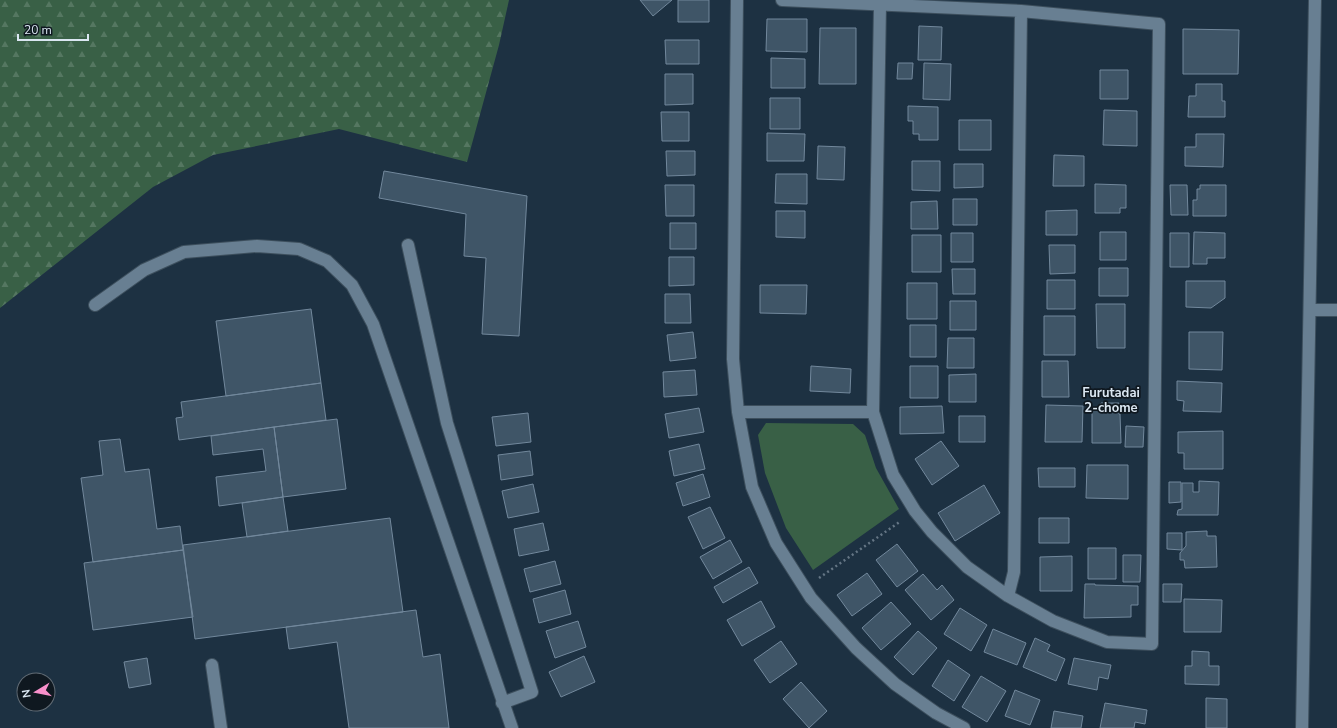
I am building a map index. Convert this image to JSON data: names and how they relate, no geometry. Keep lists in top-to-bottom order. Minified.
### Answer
{"districts":["Furutadai 2-chome"],"scale_bar":"20 m","north":"left"}
